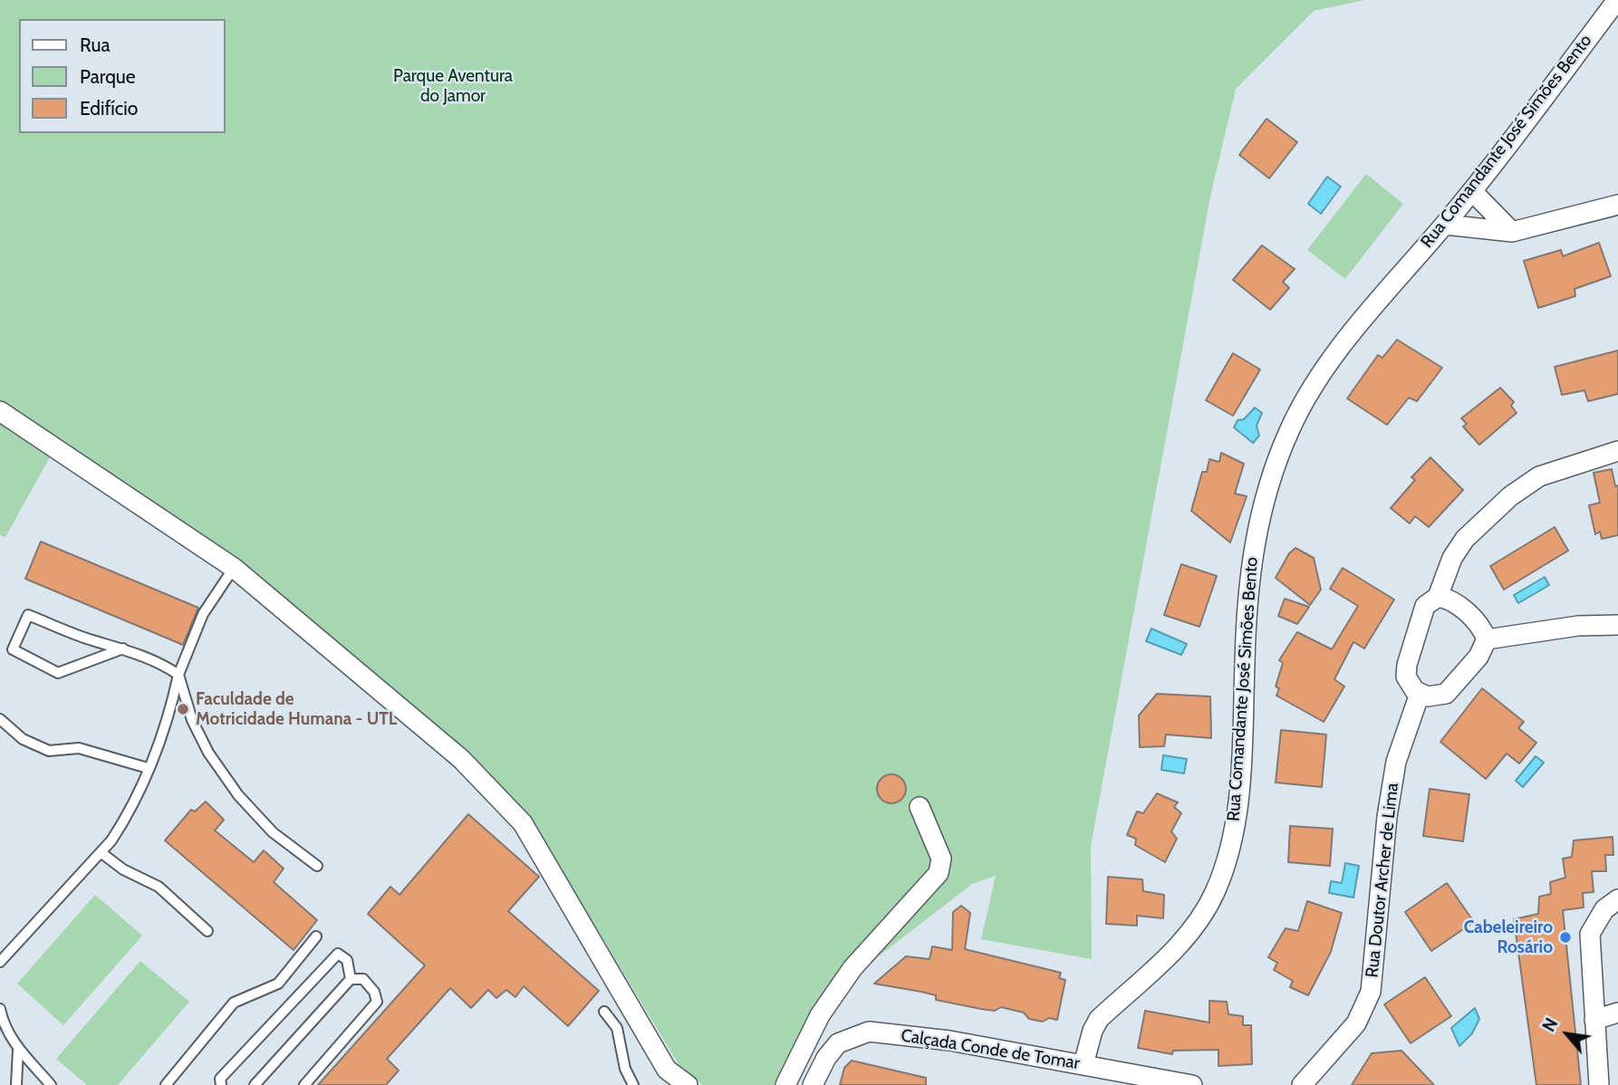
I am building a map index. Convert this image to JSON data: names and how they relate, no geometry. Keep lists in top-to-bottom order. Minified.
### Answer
{"streets":{"street":["Rua Comandante José Simões Bento","Rua Doutor Archer de Lima","Calçada Conde de Tomar"]},"crossings":[["Rua Comandante José Simões Bento","Calçada Conde de Tomar"]],"parks":["Parque Aventura do Jamor"],"places":["Faculdade de Motricidade Humana - UTL","Cabeleireiro Rosário"],"legend":["Rua","Parque","Edifício"],"north":"top left"}
